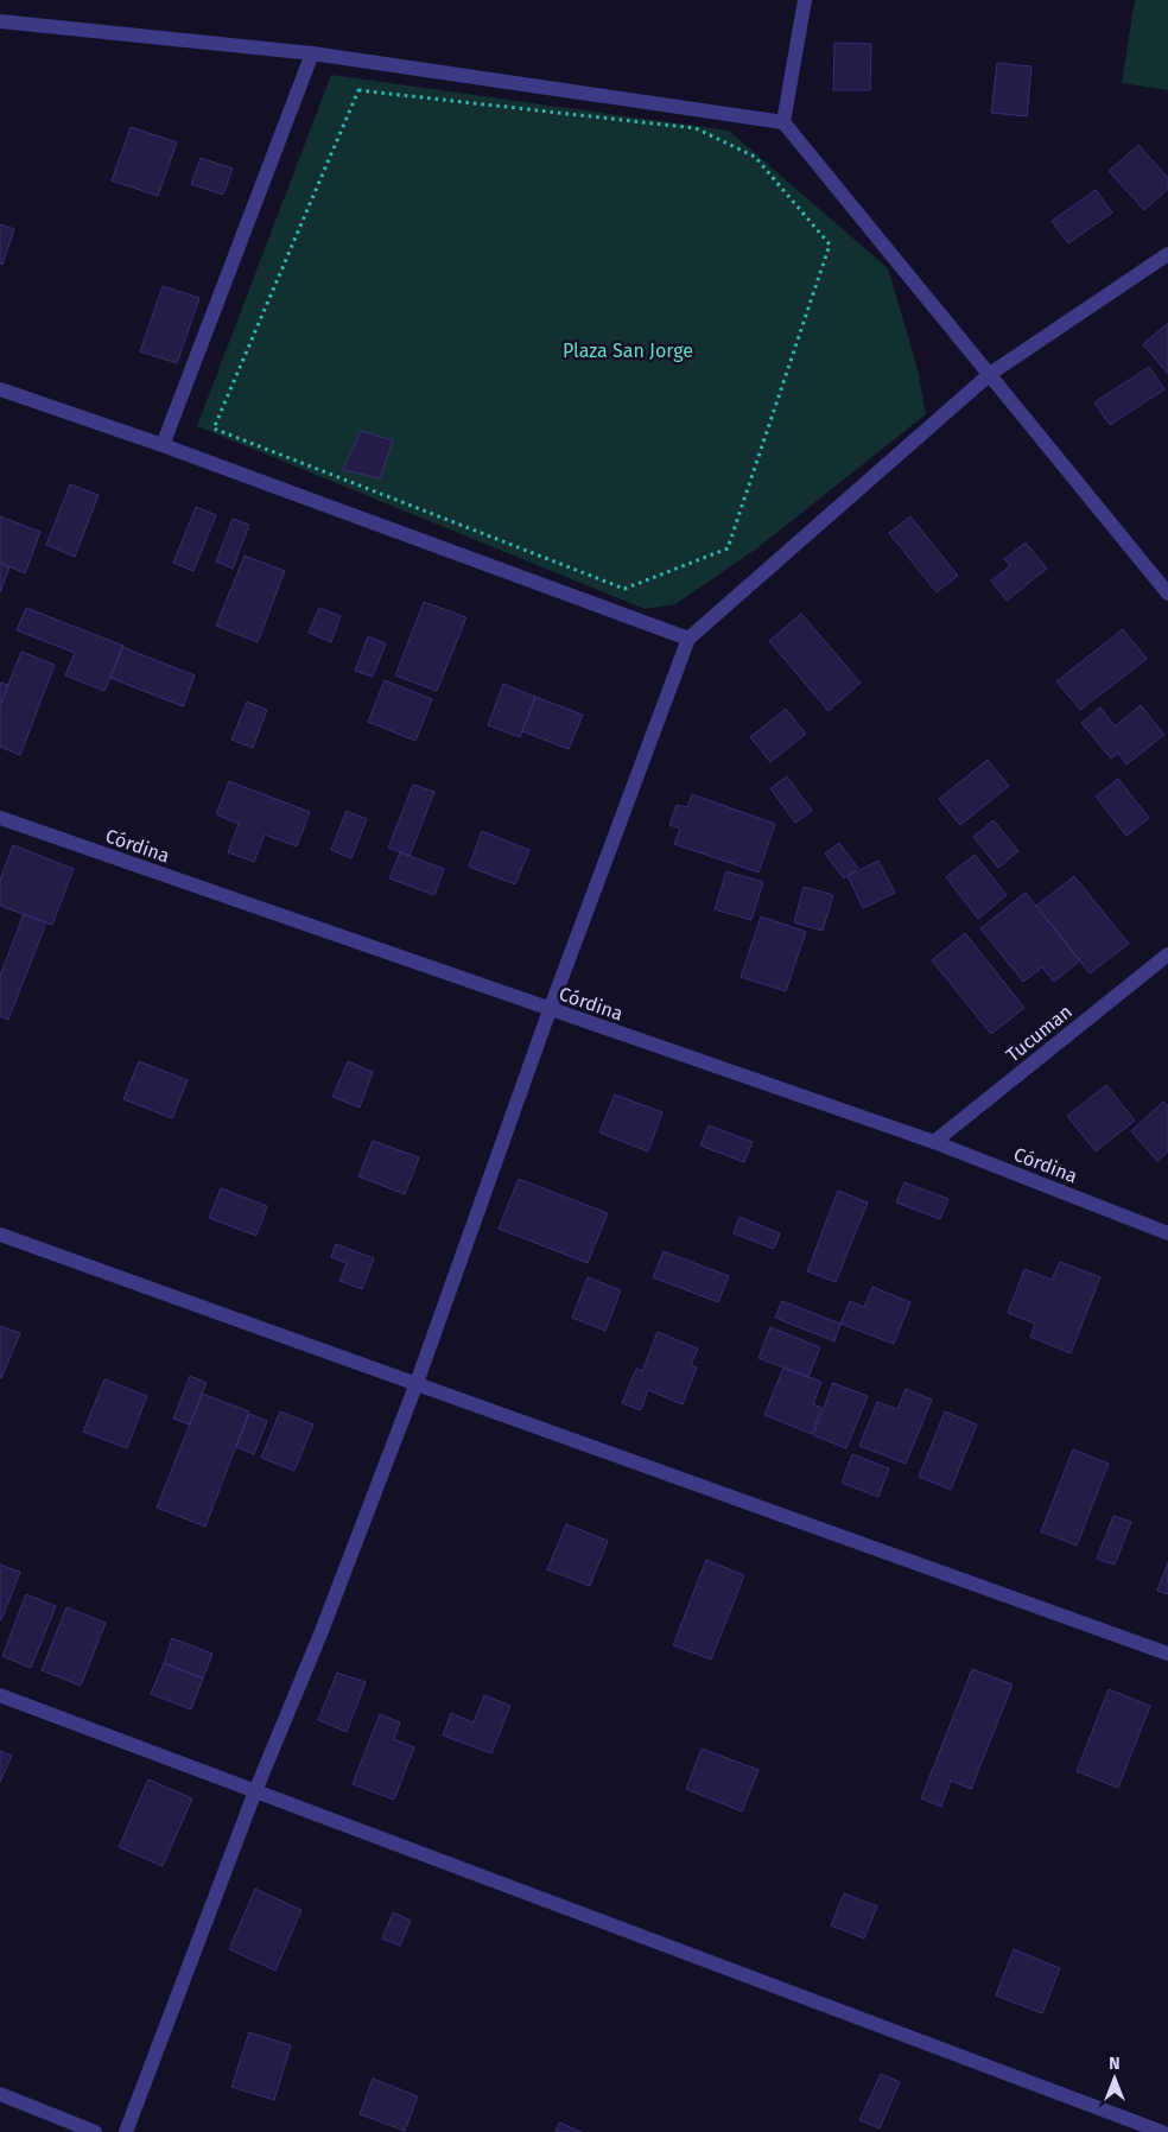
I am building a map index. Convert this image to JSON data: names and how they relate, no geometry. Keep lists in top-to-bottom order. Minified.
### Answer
{"streets":{"street":["Córdina","Tucuman"]},"crossings":[["Córdina","Tucuman"]],"parks":["Plaza San Jorge"],"north":"top"}
